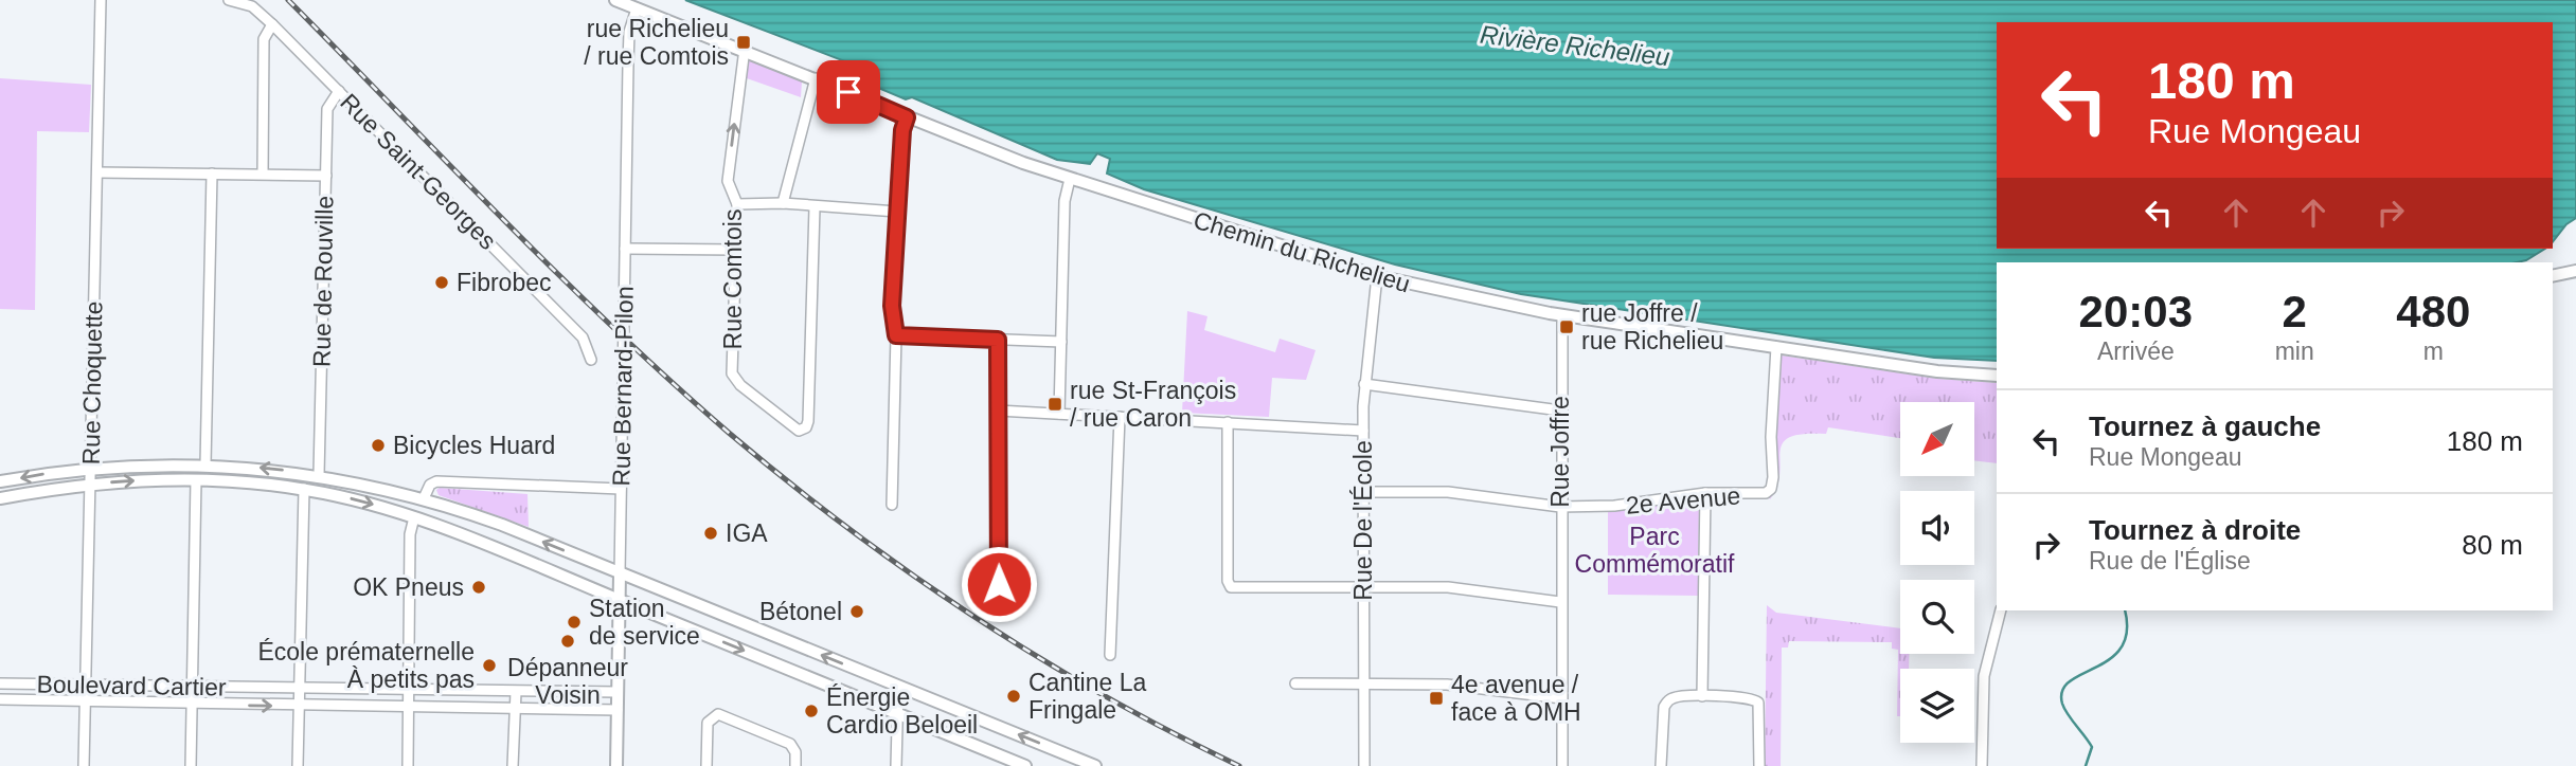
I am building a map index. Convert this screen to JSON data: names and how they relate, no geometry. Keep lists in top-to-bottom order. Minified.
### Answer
{"streets":{"main road":["Chemin du Richelieu","Rue Bernard-Pilon"],"street":["Rue Saint-Georges","Rue Comtois","Rue de Rouville","Rue Choquette","Rue Joffre","2e Avenue","Rue De l'École","Boulevard Cartier"]},"crossings":[["Rue Saint-Georges","Rue de Rouville"],["Chemin du Richelieu","Rue Comtois"],["Chemin du Richelieu","Rue Bernard-Pilon"],["Chemin du Richelieu","Rue Joffre"],["Chemin du Richelieu","2e Avenue"],["Chemin du Richelieu","Rue De l'École"],["Rue Choquette","Boulevard Cartier"],["Rue Bernard-Pilon","Boulevard Cartier"],["Rue Joffre","2e Avenue"],["2e Avenue","Rue De l'École"]],"water":["Rivière Richelieu"],"parks":["Parc Commémoratif"],"places":{"transit":["rue Richelieu / rue Comtois","rue Joffre / rue Richelieu","rue St-François / rue Caron","4e avenue / face à OMH"],"other":["Fibrobec","Bicycles Huard","IGA","OK Pneus","Bétonel","Station de service","Dépanneur Voisin","École prématernelle À petits pas","Cantine La Fringale","Énergie Cardio Beloeil"]},"north":"bottom left","page":{"turn":["180 m","Rue Mongeau"],"eta":["20:03","Arrivée","2","min","480","m"],"list":[{"name":"Tournez à gauche","note":"Rue Mongeau","value":"180 m"},{"name":"Tournez à droite","note":"Rue de l'Église","value":"80 m"}]}}
